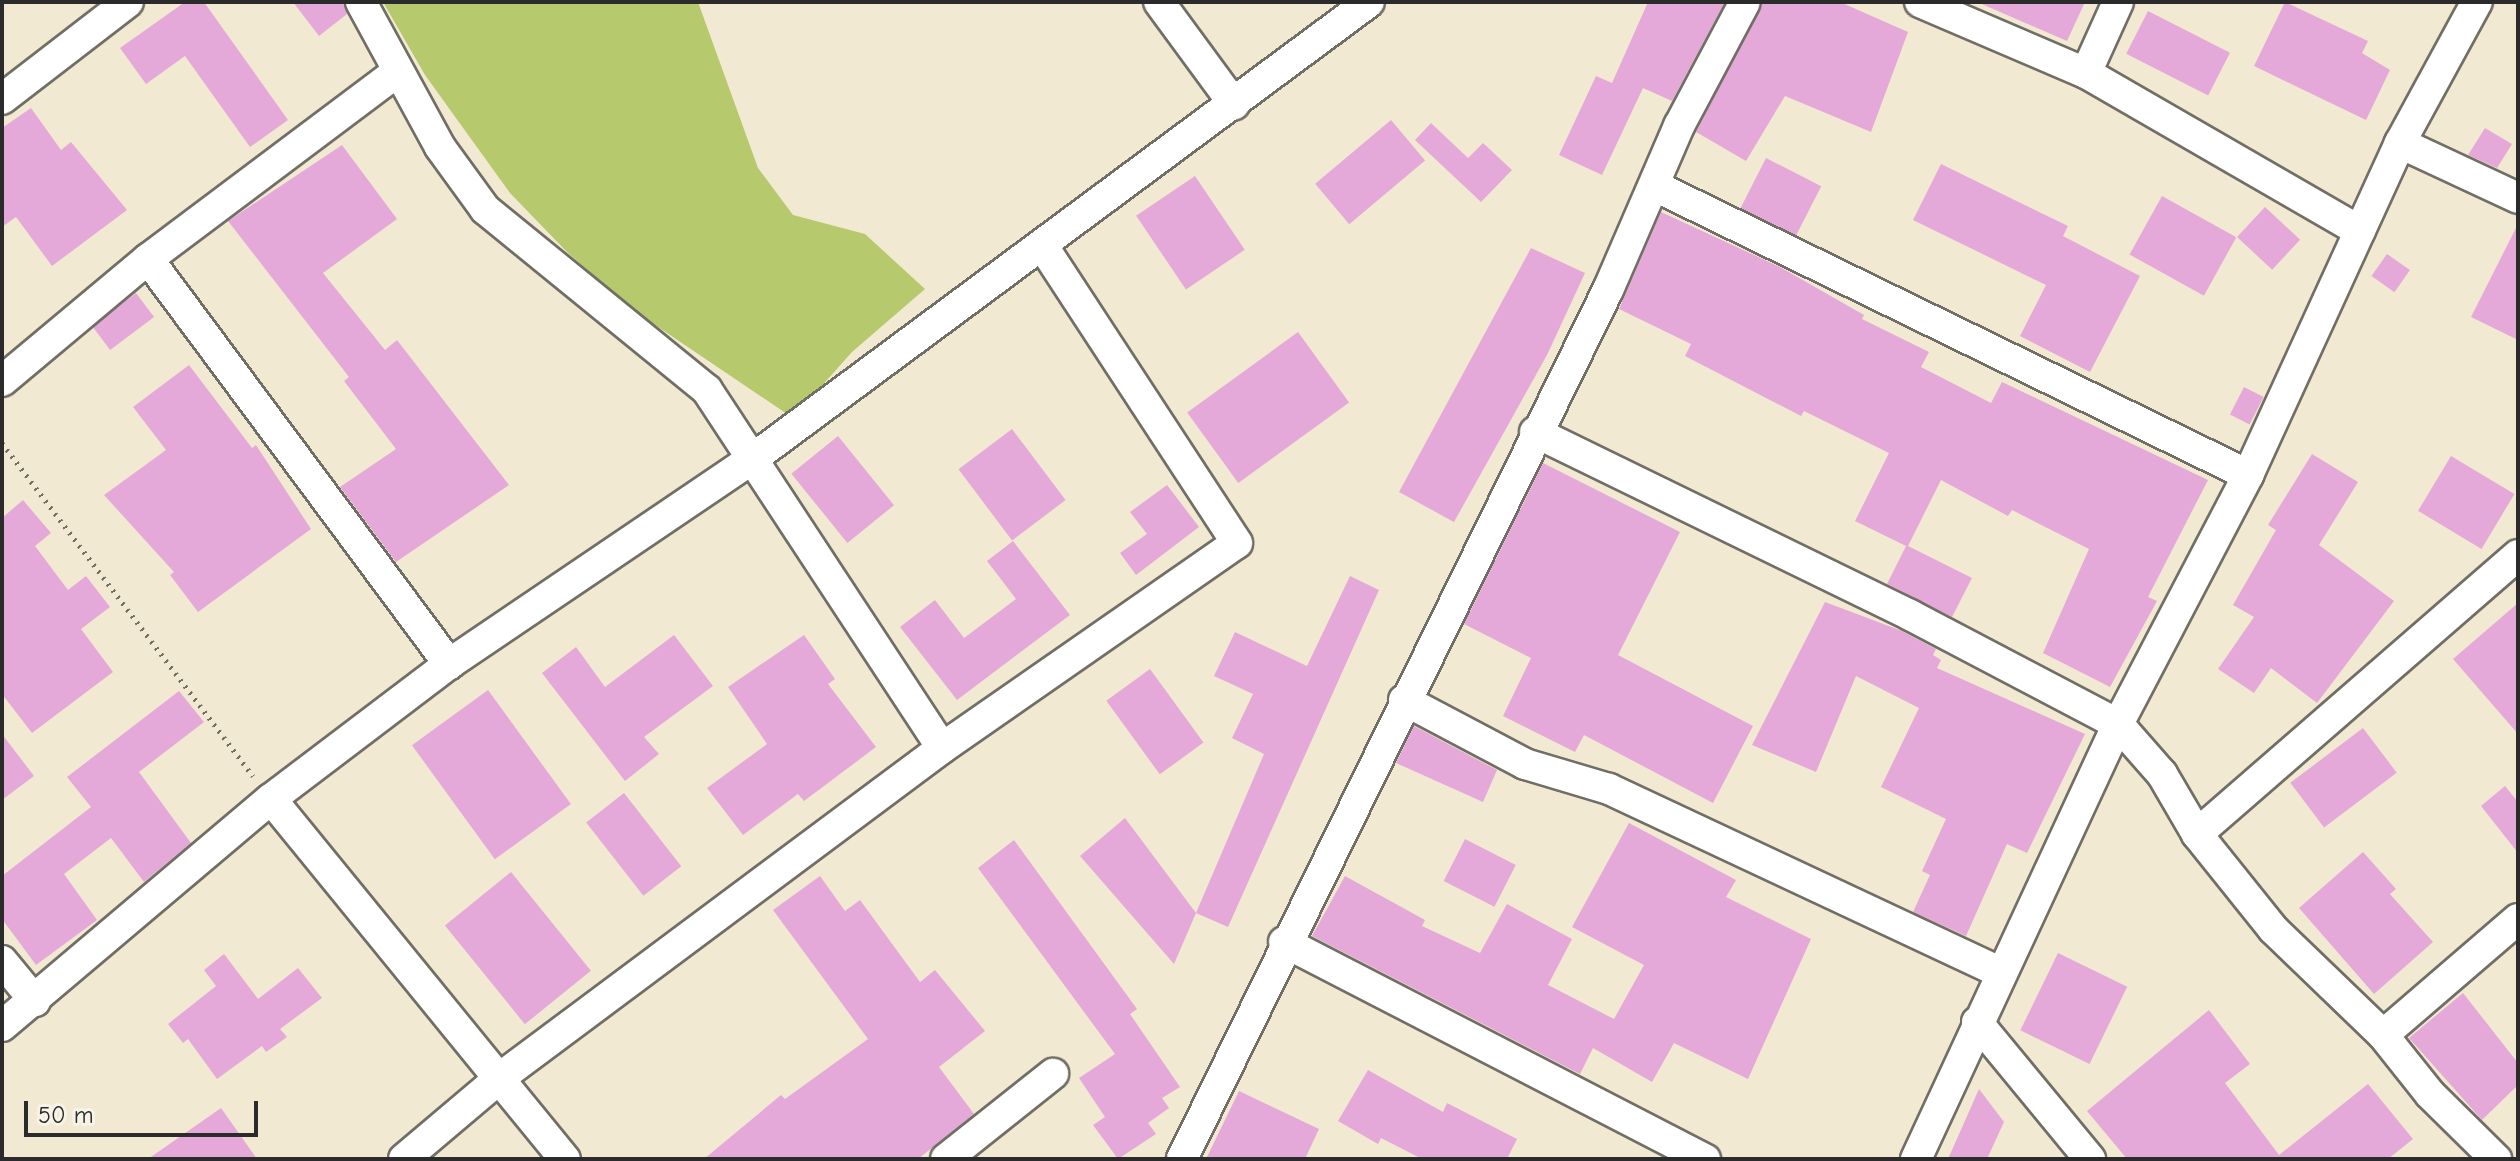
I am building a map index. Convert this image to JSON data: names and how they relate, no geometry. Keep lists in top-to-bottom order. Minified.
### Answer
{"scale_bar":"50 m"}
